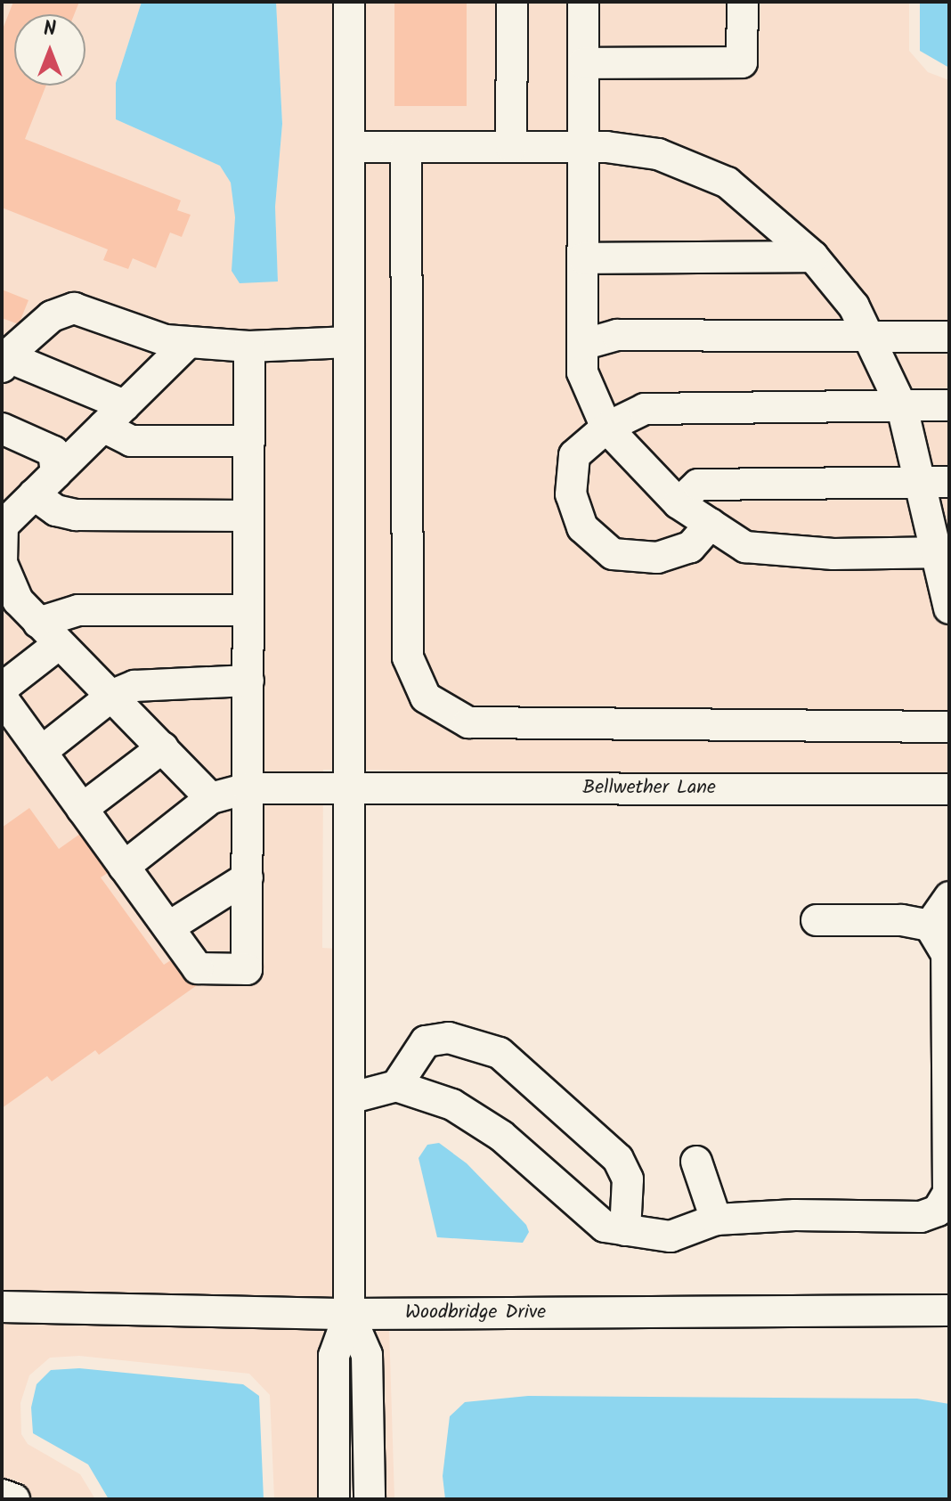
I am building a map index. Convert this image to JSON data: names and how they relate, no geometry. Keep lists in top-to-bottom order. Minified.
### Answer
{"streets":{"street":["Bellwether Lane","Woodbridge Drive"]},"north":"top"}
